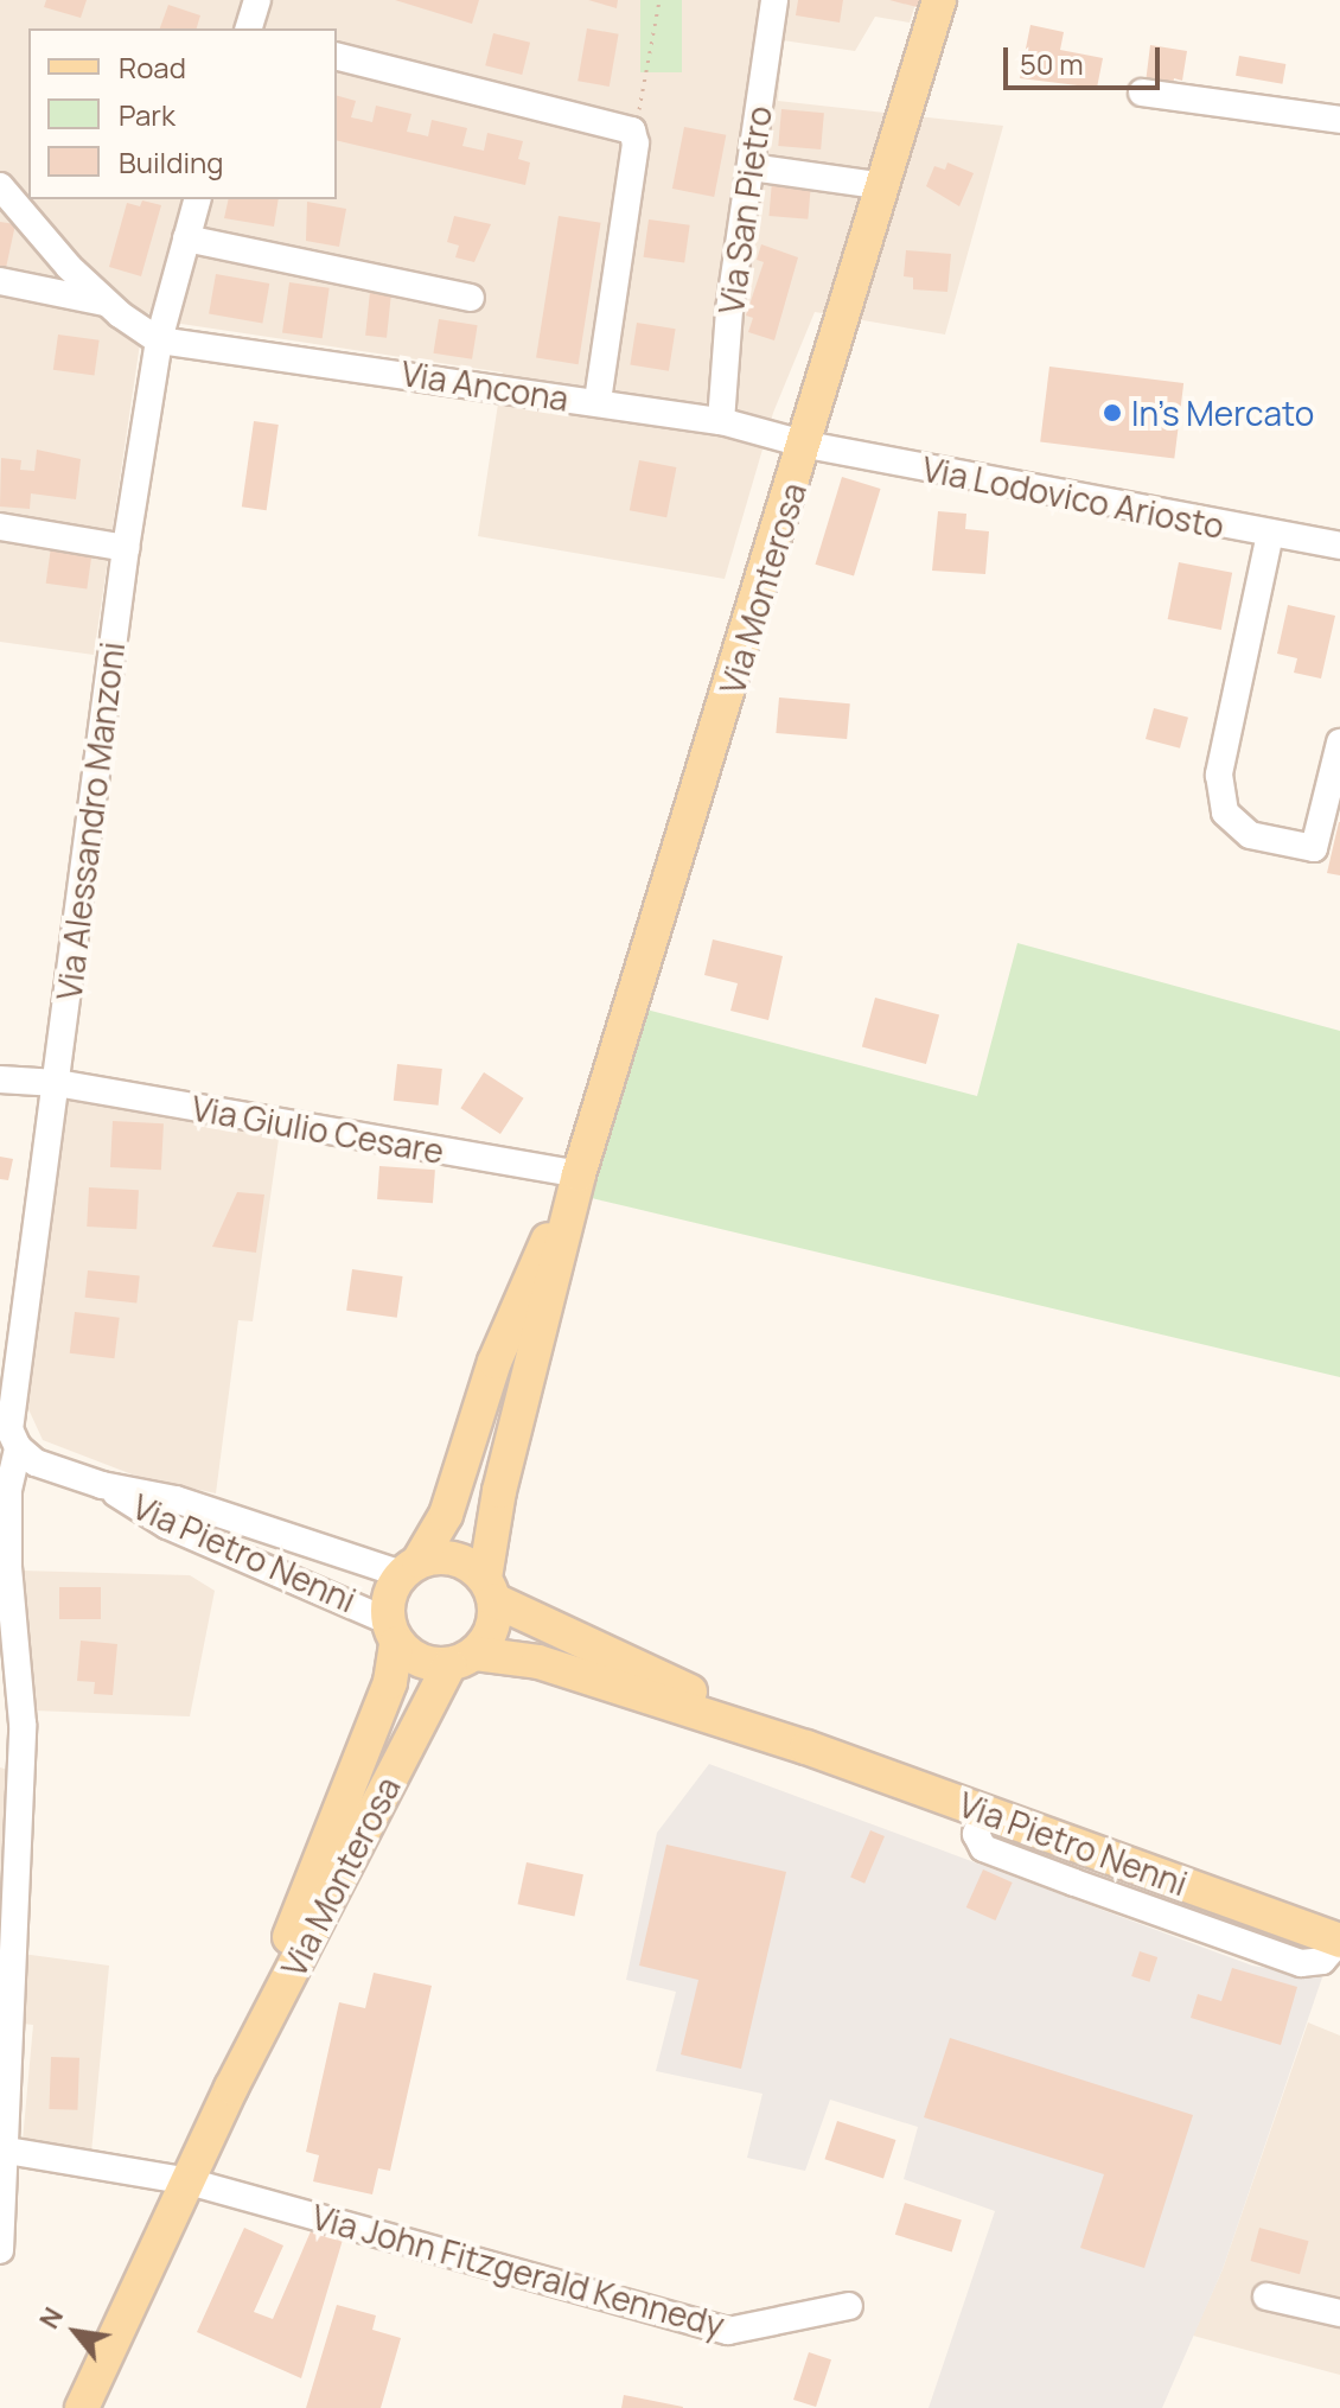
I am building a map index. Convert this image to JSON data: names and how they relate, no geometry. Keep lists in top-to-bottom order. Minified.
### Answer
{"streets":{"main road":["Via Monterosa","Via Pietro Nenni"],"street":["Via San Pietro","Via Ancona","Via Lodovico Ariosto","Via Alessandro Manzoni","Via Giulio Cesare","Via John Fitzgerald Kennedy"]},"crossings":[["Via San Pietro","Via Ancona"],["Via Ancona","Via Lodovico Ariosto"],["Via Ancona","Via Monterosa"],["Via Ancona","Via Alessandro Manzoni"],["Via Lodovico Ariosto","Via Monterosa"],["Via Monterosa","Via Giulio Cesare"],["Via Monterosa","Via Pietro Nenni"],["Via Monterosa","Via John Fitzgerald Kennedy"],["Via Alessandro Manzoni","Via Giulio Cesare"],["Via Alessandro Manzoni","Via Pietro Nenni"]],"places":["In's Mercato"],"legend":["Road","Park","Building"],"scale_bar":"50 m","north":"top left"}
